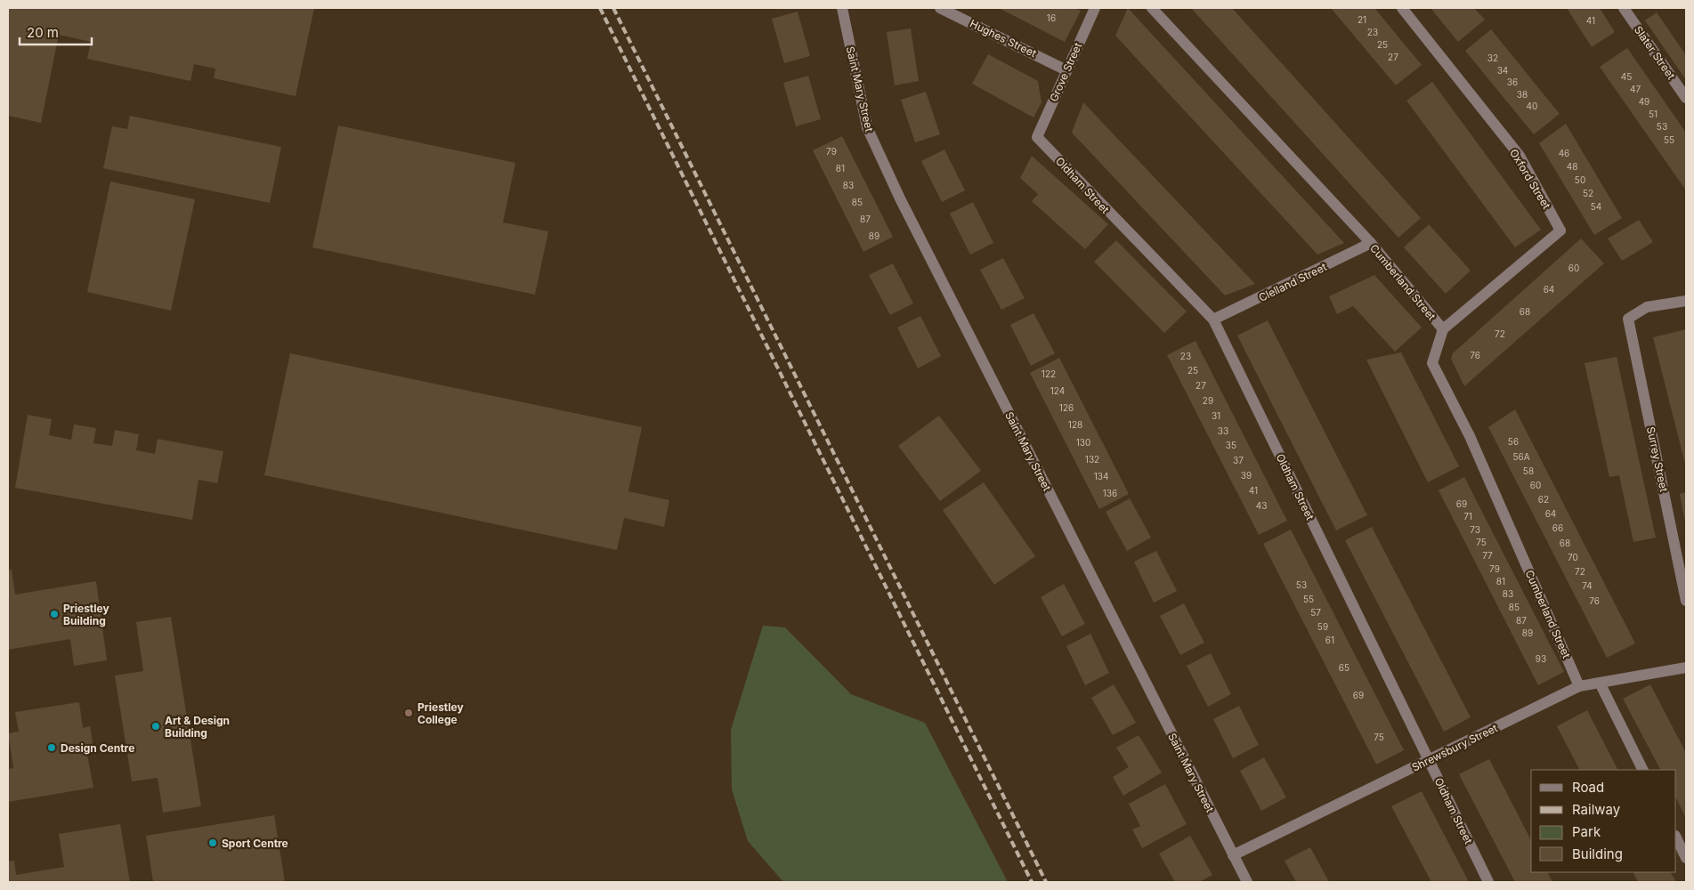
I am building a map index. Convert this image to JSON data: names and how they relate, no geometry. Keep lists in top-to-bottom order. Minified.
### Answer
{"streets":{"street":["Hughes Street","Slater Street","Grove Street","Saint Mary Street","Oxford Street","Oldham Street","Clelland Street","Cumberland Street","Surrey Street","Shrewsbury Street"]},"crossings":[["Hughes Street","Grove Street"],["Grove Street","Oldham Street"],["Saint Mary Street","Shrewsbury Street"],["Oxford Street","Cumberland Street"],["Oldham Street","Clelland Street"],["Oldham Street","Shrewsbury Street"],["Clelland Street","Cumberland Street"],["Cumberland Street","Shrewsbury Street"]],"places":["Priestley Building","Priestley College","Art & Design Building","Design Centre","Sport Centre"],"house_numbers":["16","21","41","23","25","27","32","34","45","36","47","38","49","40","51","53","55","79","46","48","81","50","83","52","85","54","87","89","60","64","68","72","76","23","25","122","27","124","29","126","31","128","33","56","130","35","56A","132","37","58","39","134","60","41","136","62","69","43","64","71","66","73","75","68","77","70","79","72","81","53","74","83","55","76","85","57","87","59","89","61","93","65","69","75"],"legend":["Road","Railway","Park","Building"],"scale_bar":"20 m"}
